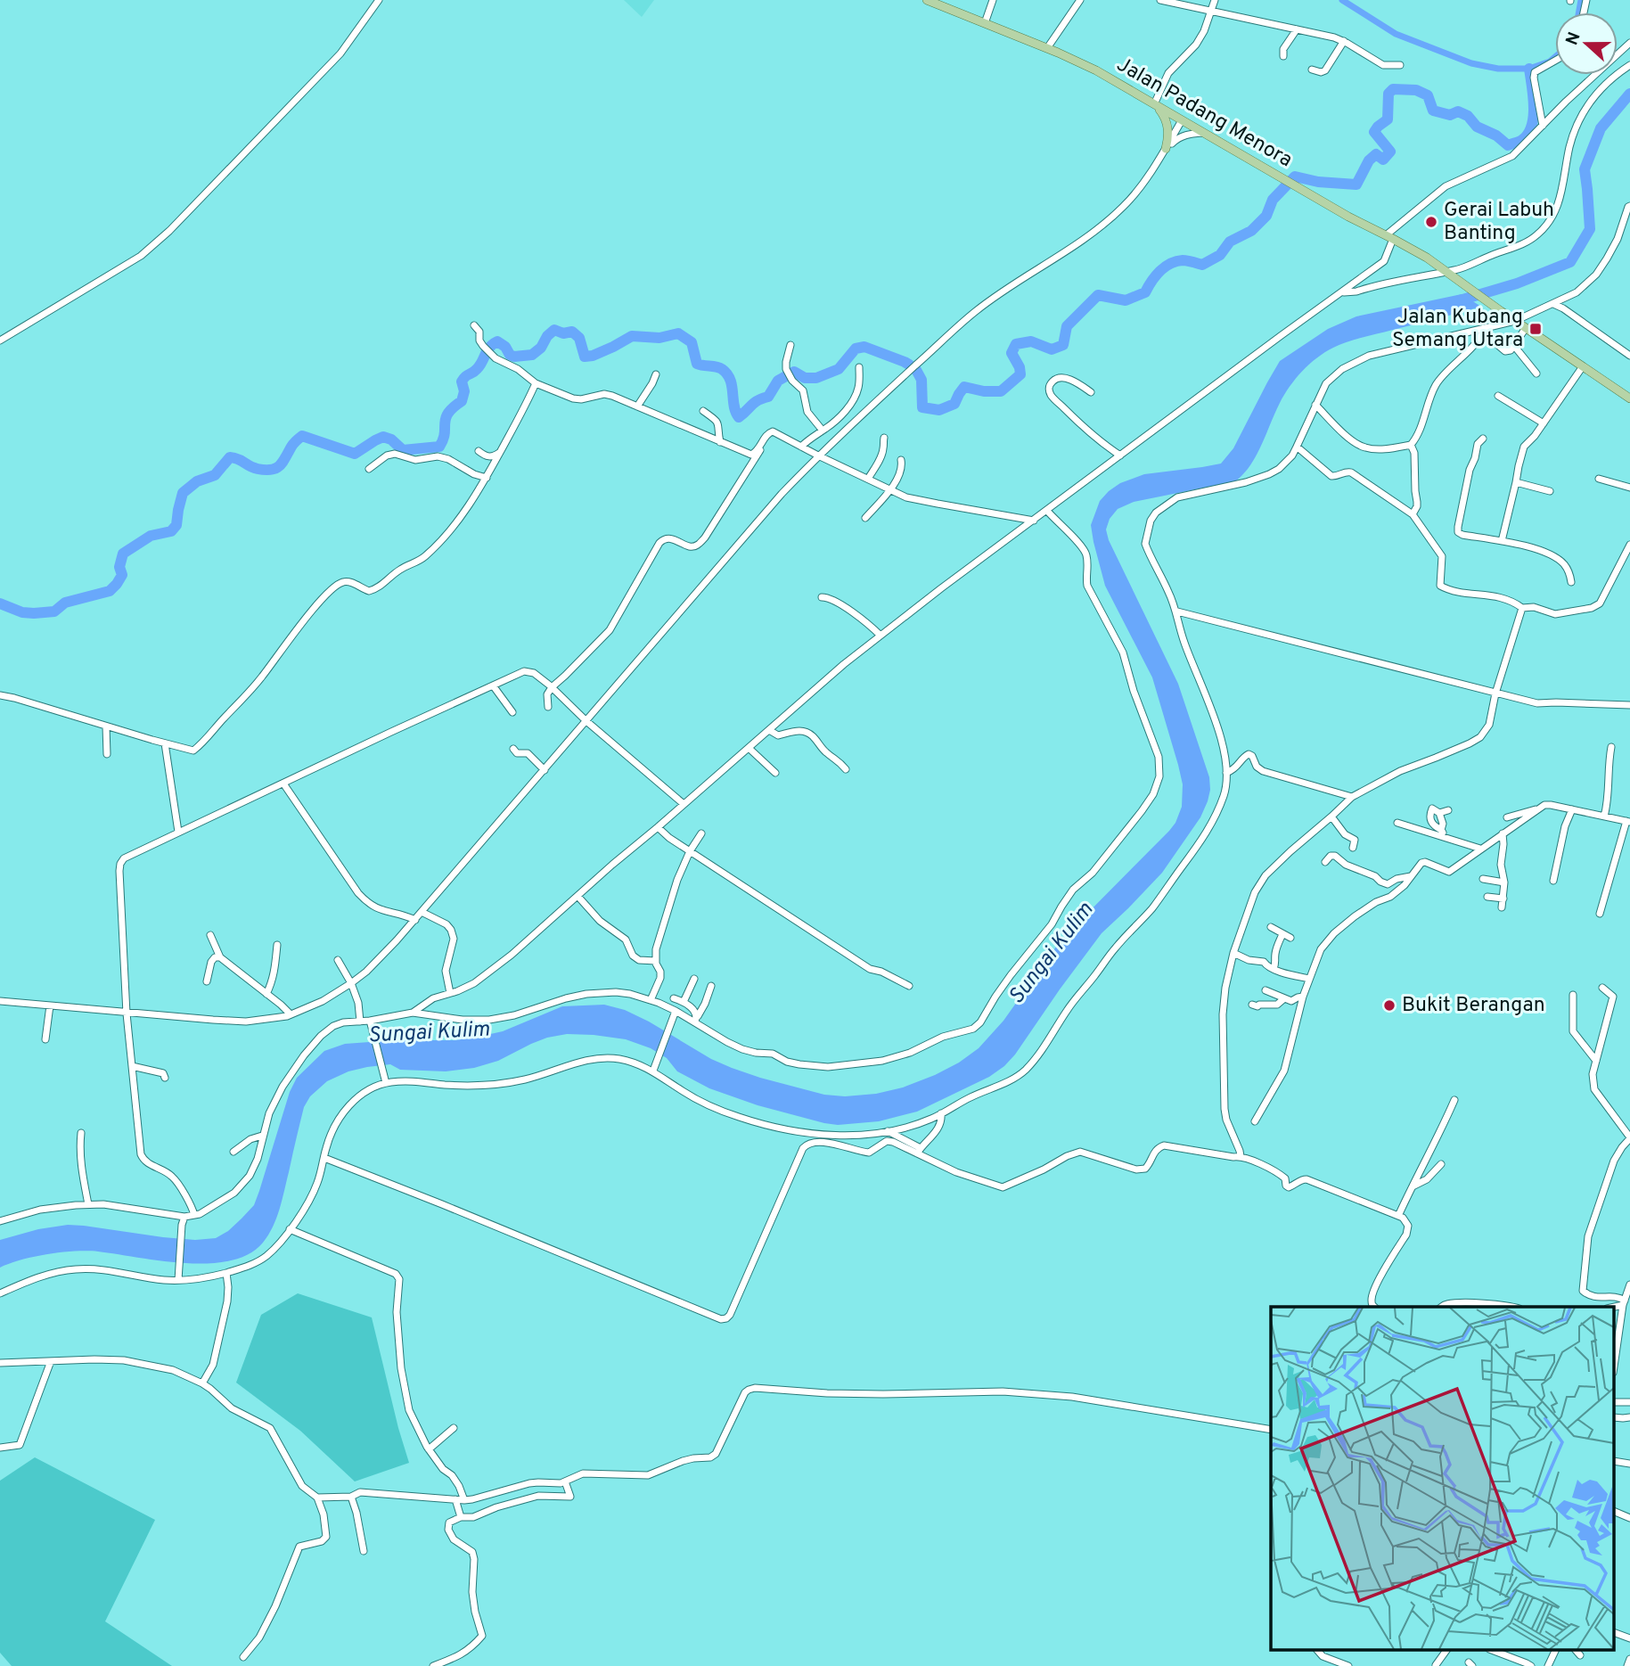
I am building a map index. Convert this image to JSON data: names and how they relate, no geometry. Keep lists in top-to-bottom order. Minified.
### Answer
{"streets":{"main road":["Jalan Padang Menora"]},"water":["Sungai Kulim"],"places":{"other":["Gerai Labuh Banting","Bukit Berangan"],"transit":["Jalan Kubang Semang Utara"]},"north":"left"}
